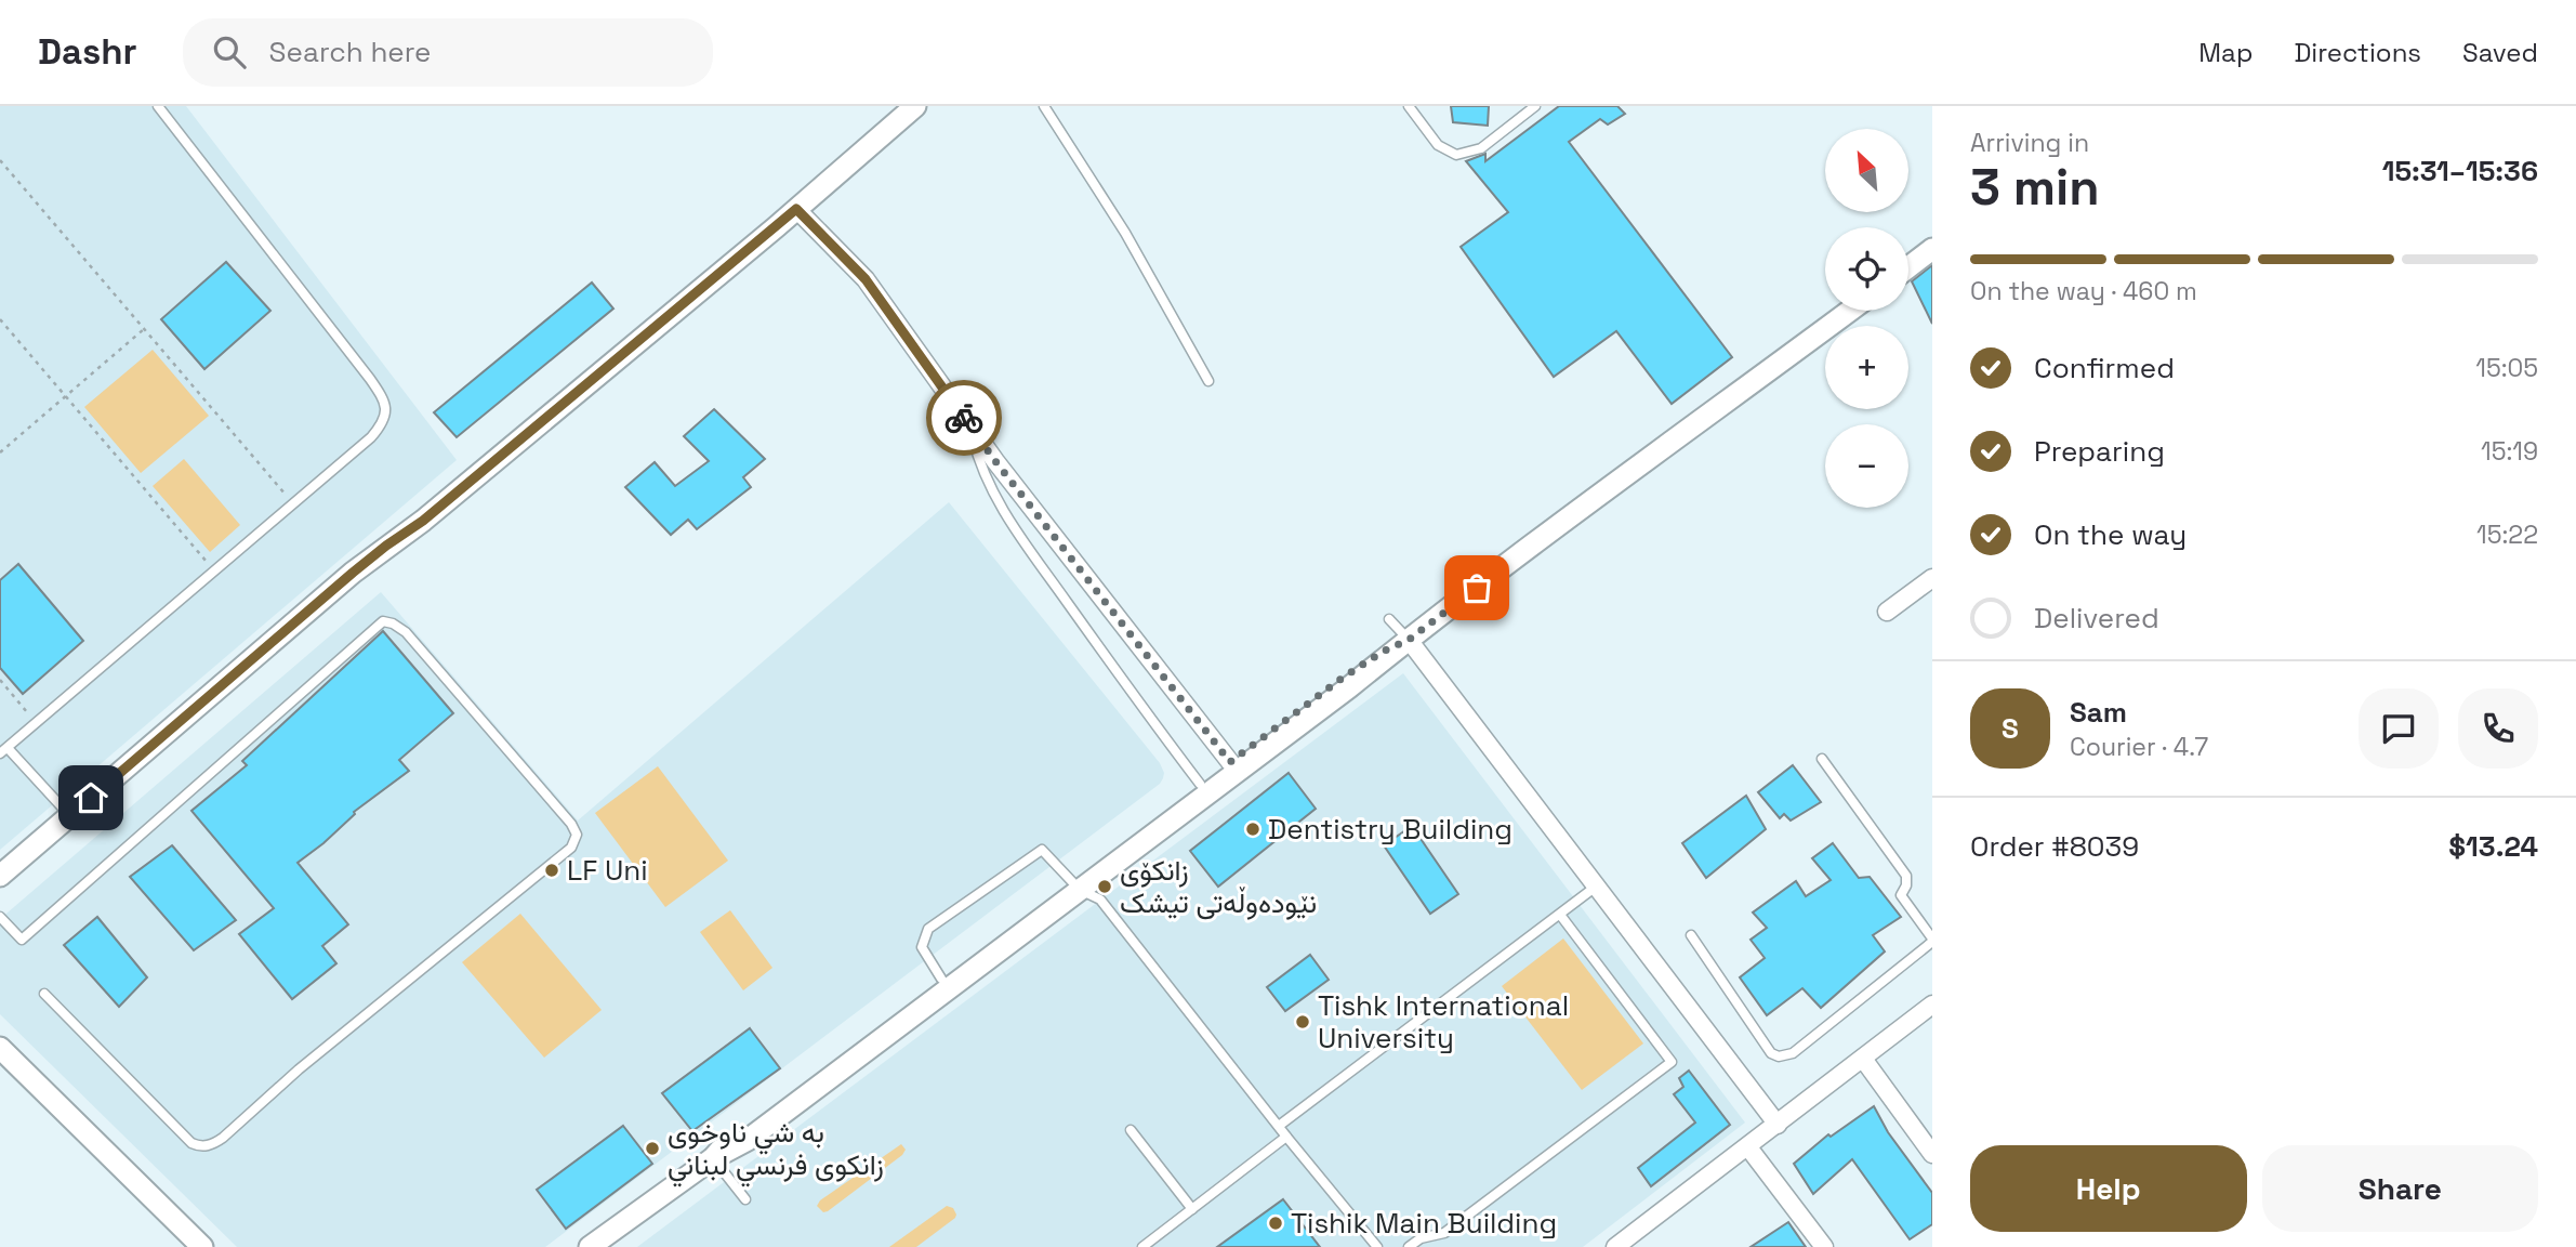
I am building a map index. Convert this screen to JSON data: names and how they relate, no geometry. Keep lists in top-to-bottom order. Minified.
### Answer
{"places":["Dentistry Building","LF Uni","زانکۆی نێودەوڵەتی تیشک","Tishk International University","به شي ناوخوى زانكوى فرنسي لبناني","Tishik Main Building"],"north":"top left","page":{"header":"Dashr","search":"Search here","nav":["Map","Directions","Saved"],"heading":["3 min","Arriving in","15:31–15:36"],"panel":["Sam","Courier · 4.7","Order #8039","$13.24"],"map_buttons":["+","−"],"bar":"On the way · 460 m","list":[["Confirmed","15:05"],["Preparing","15:19"],["On the way","15:22"],"Delivered"],"round":"S","buttons":["Help","Share"]}}
